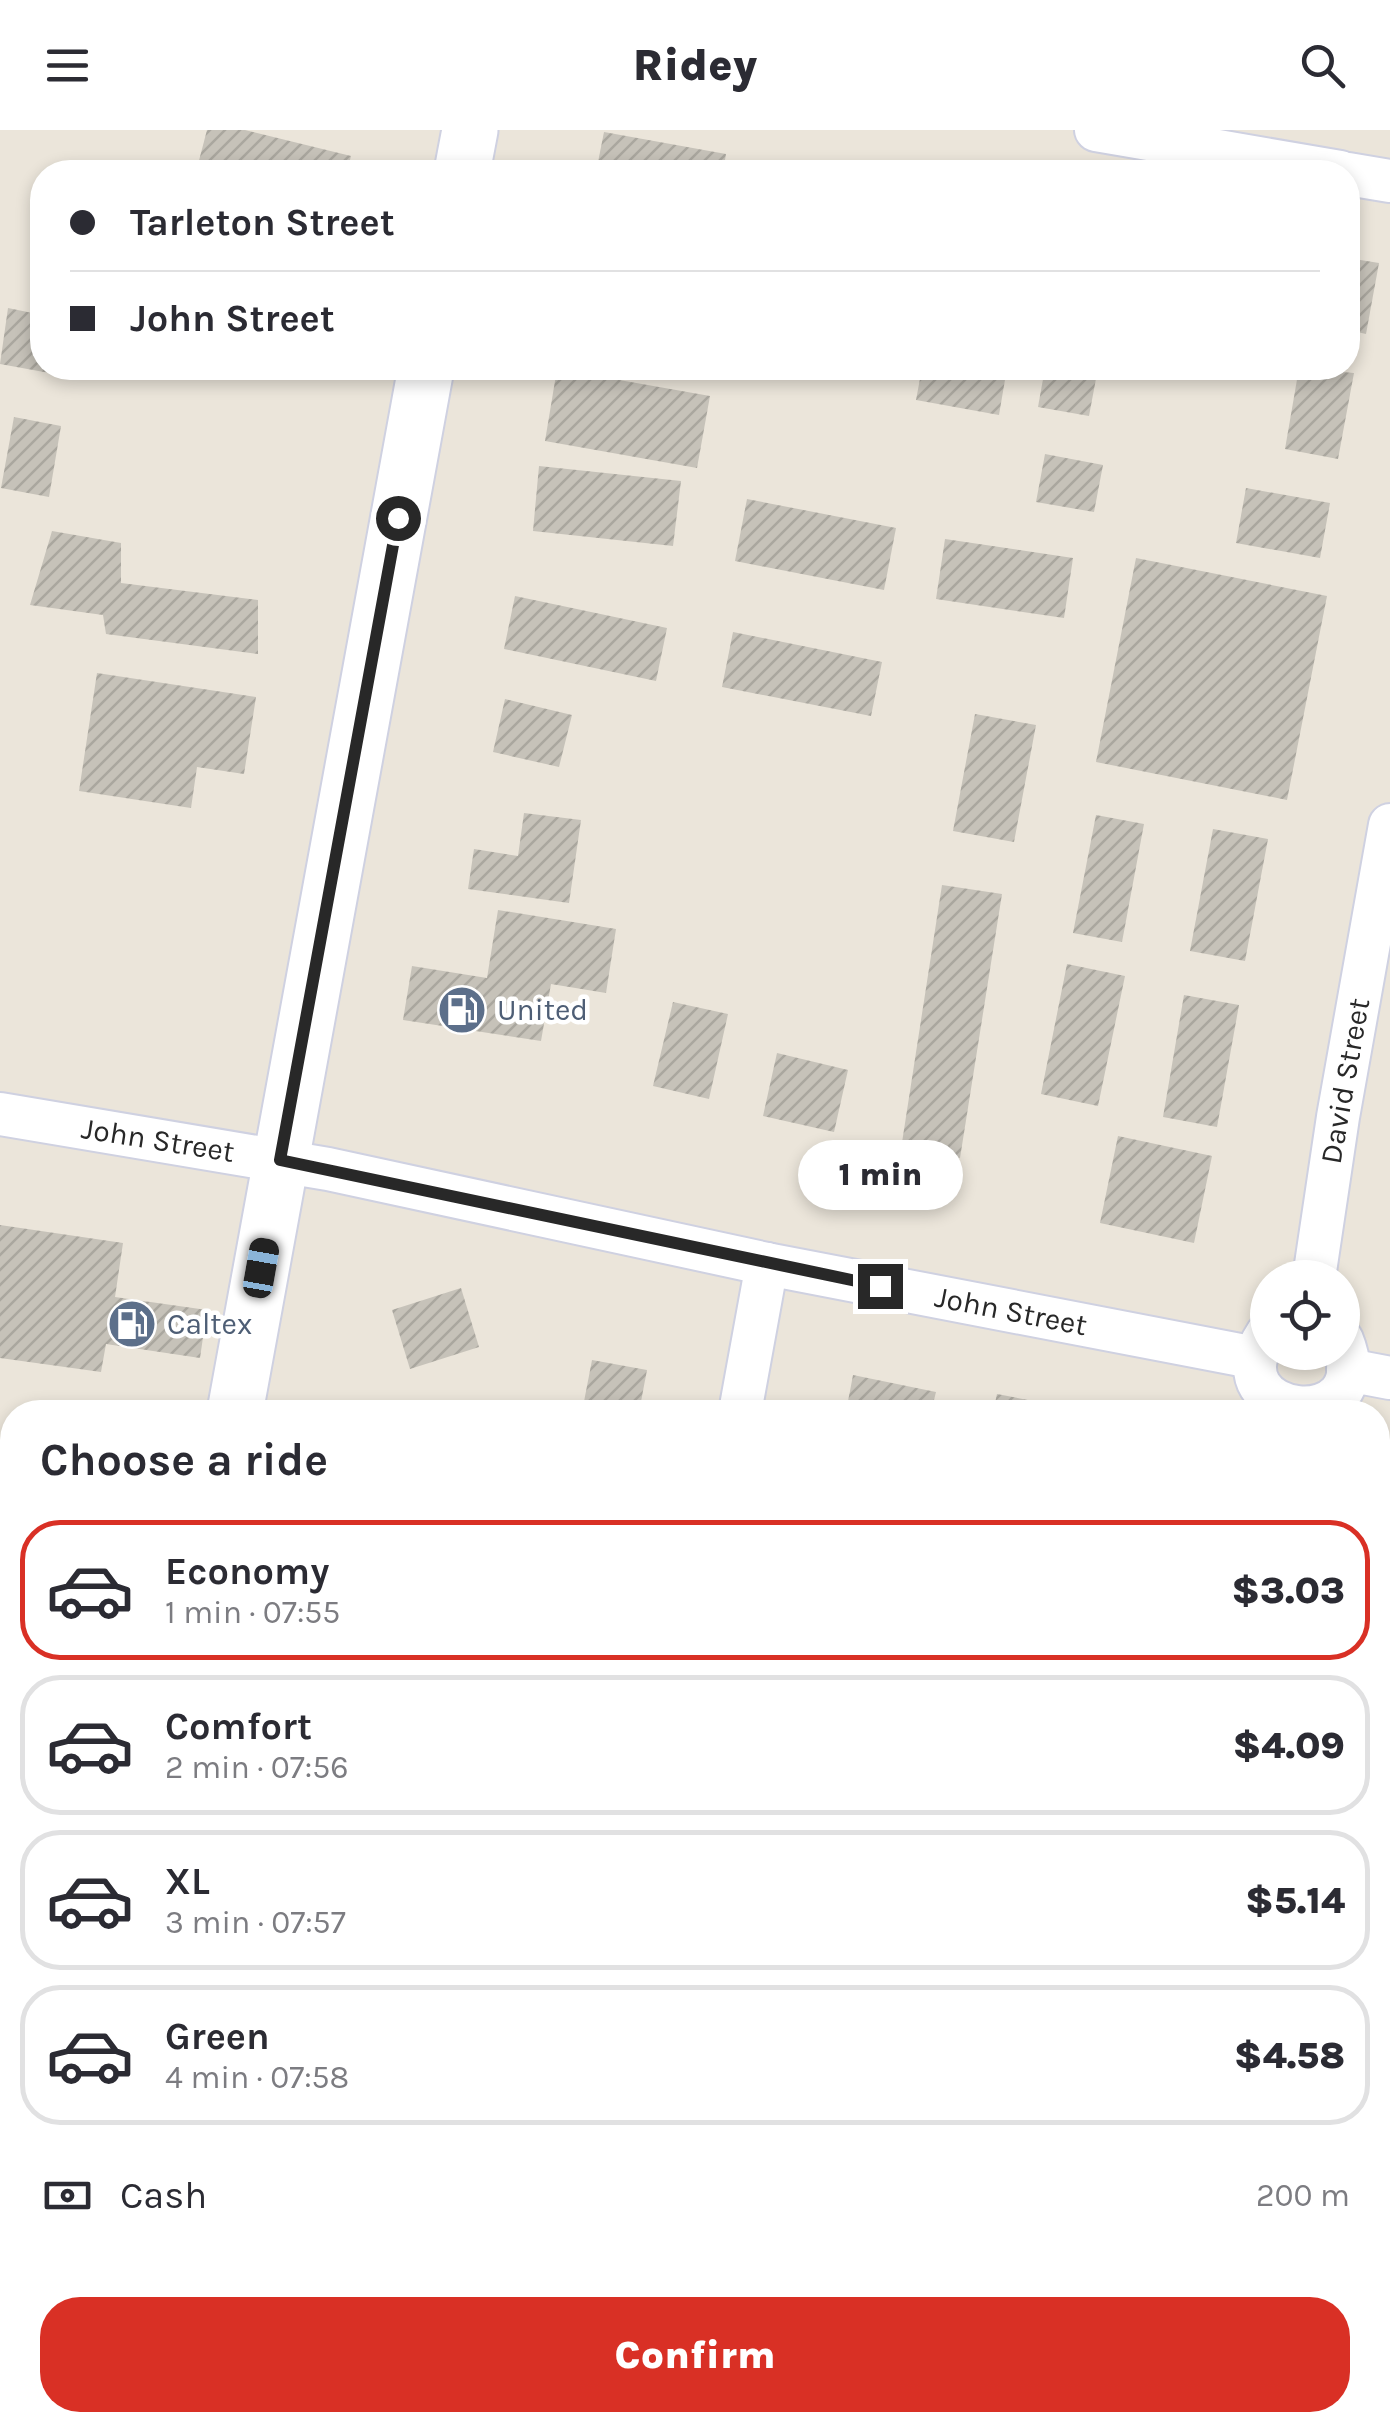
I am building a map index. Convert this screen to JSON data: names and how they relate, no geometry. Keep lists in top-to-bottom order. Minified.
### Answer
{"streets":{"street":["David Street","John Street"]},"places":{"fuel station":["United","Caltex"]},"page":{"header":"Ridey","banner":["Tarleton Street","John Street"],"bubble":"1 min","heading":"Choose a ride","list":[{"name":"Economy","note":"1 min · 07:55","value":"$3.03"},{"name":"Comfort","note":"2 min · 07:56","value":"$4.09"},{"name":"XL","note":"3 min · 07:57","value":"$5.14"},{"name":"Green","note":"4 min · 07:58","value":"$4.58"}],"pay":["Cash","200 m"],"buttons":"Confirm"}}
